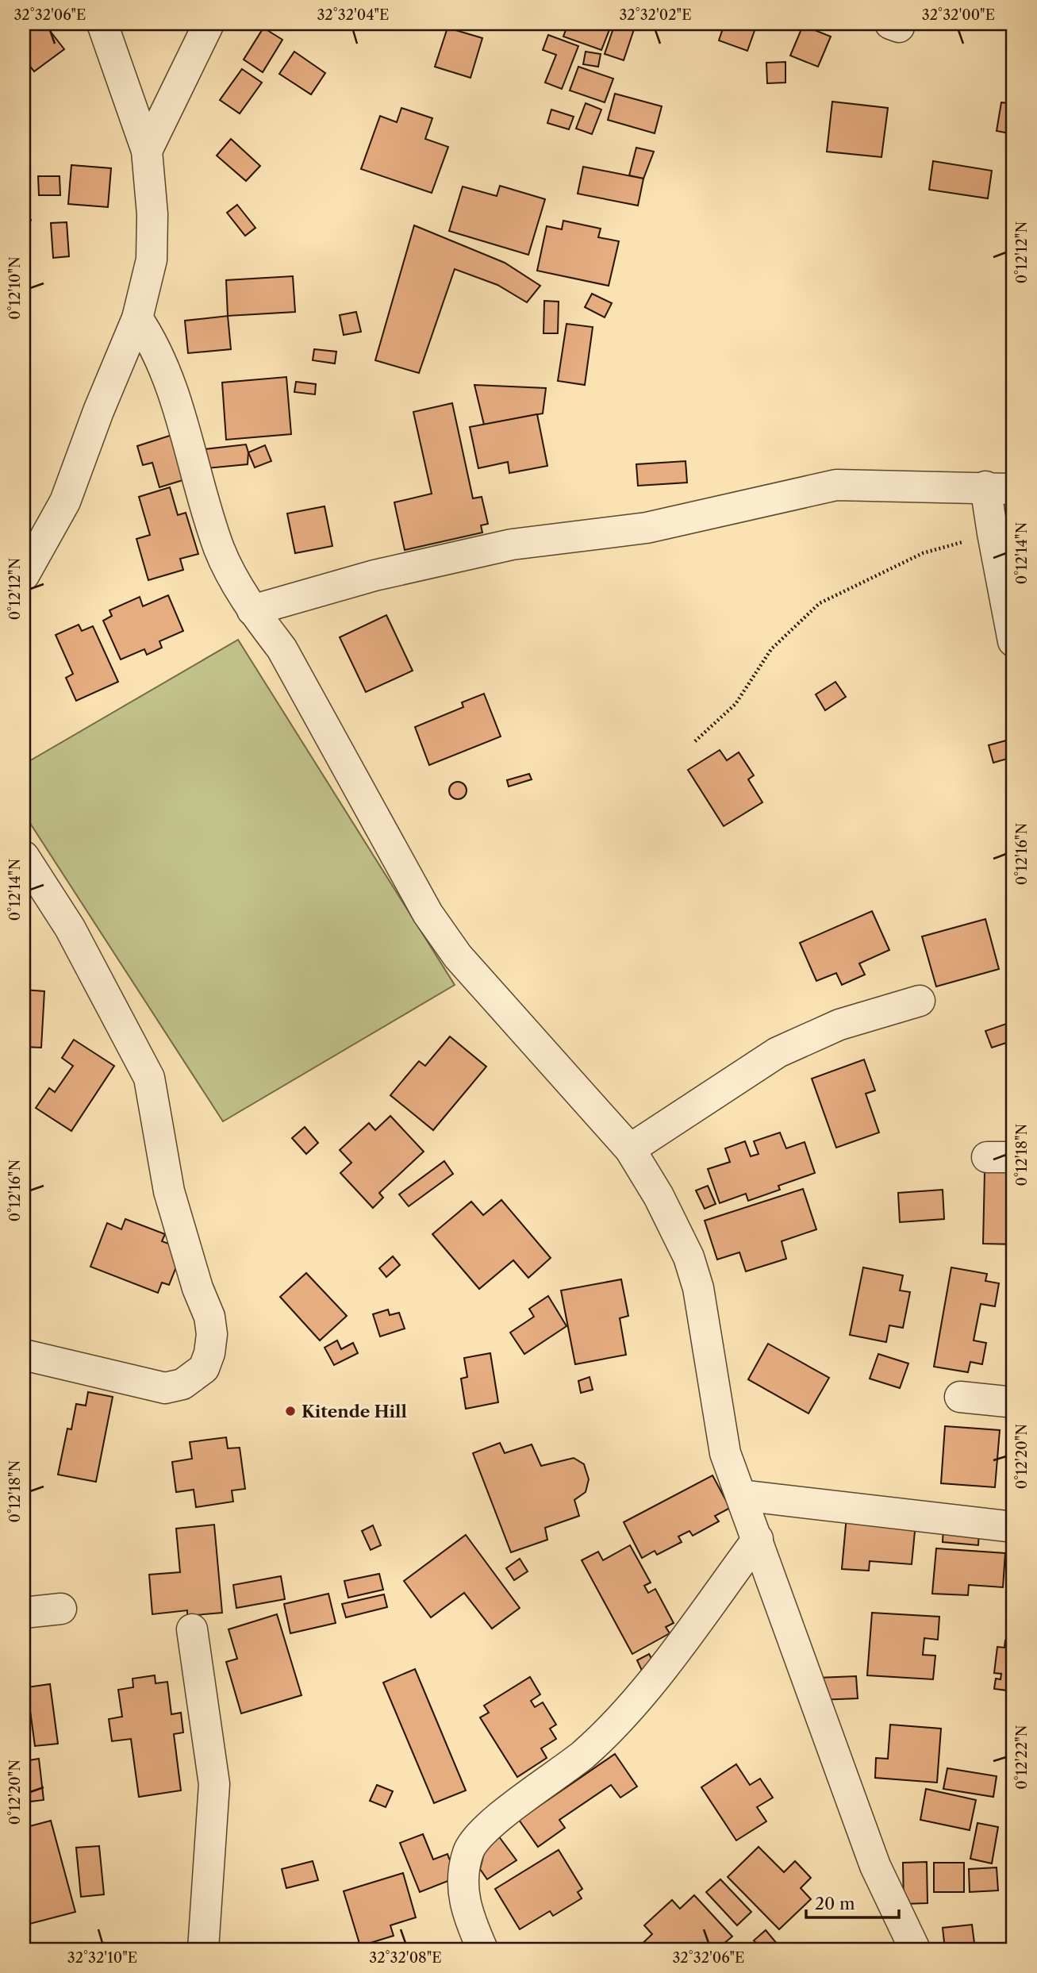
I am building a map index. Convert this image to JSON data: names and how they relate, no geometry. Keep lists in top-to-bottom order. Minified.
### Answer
{"places":["Kitende Hill"],"scale_bar":"20 m","coordinates":["32°32'06\"E","32°32'04\"E","32°32'02\"E","32°32'00\"E","0°12'12\"N","0°12'10\"N","0°12'14\"N","0°12'16\"N","0°12'18\"N","0°12'20\"N","0°12'22\"N","32°32'10\"E","32°32'08\"E"]}
